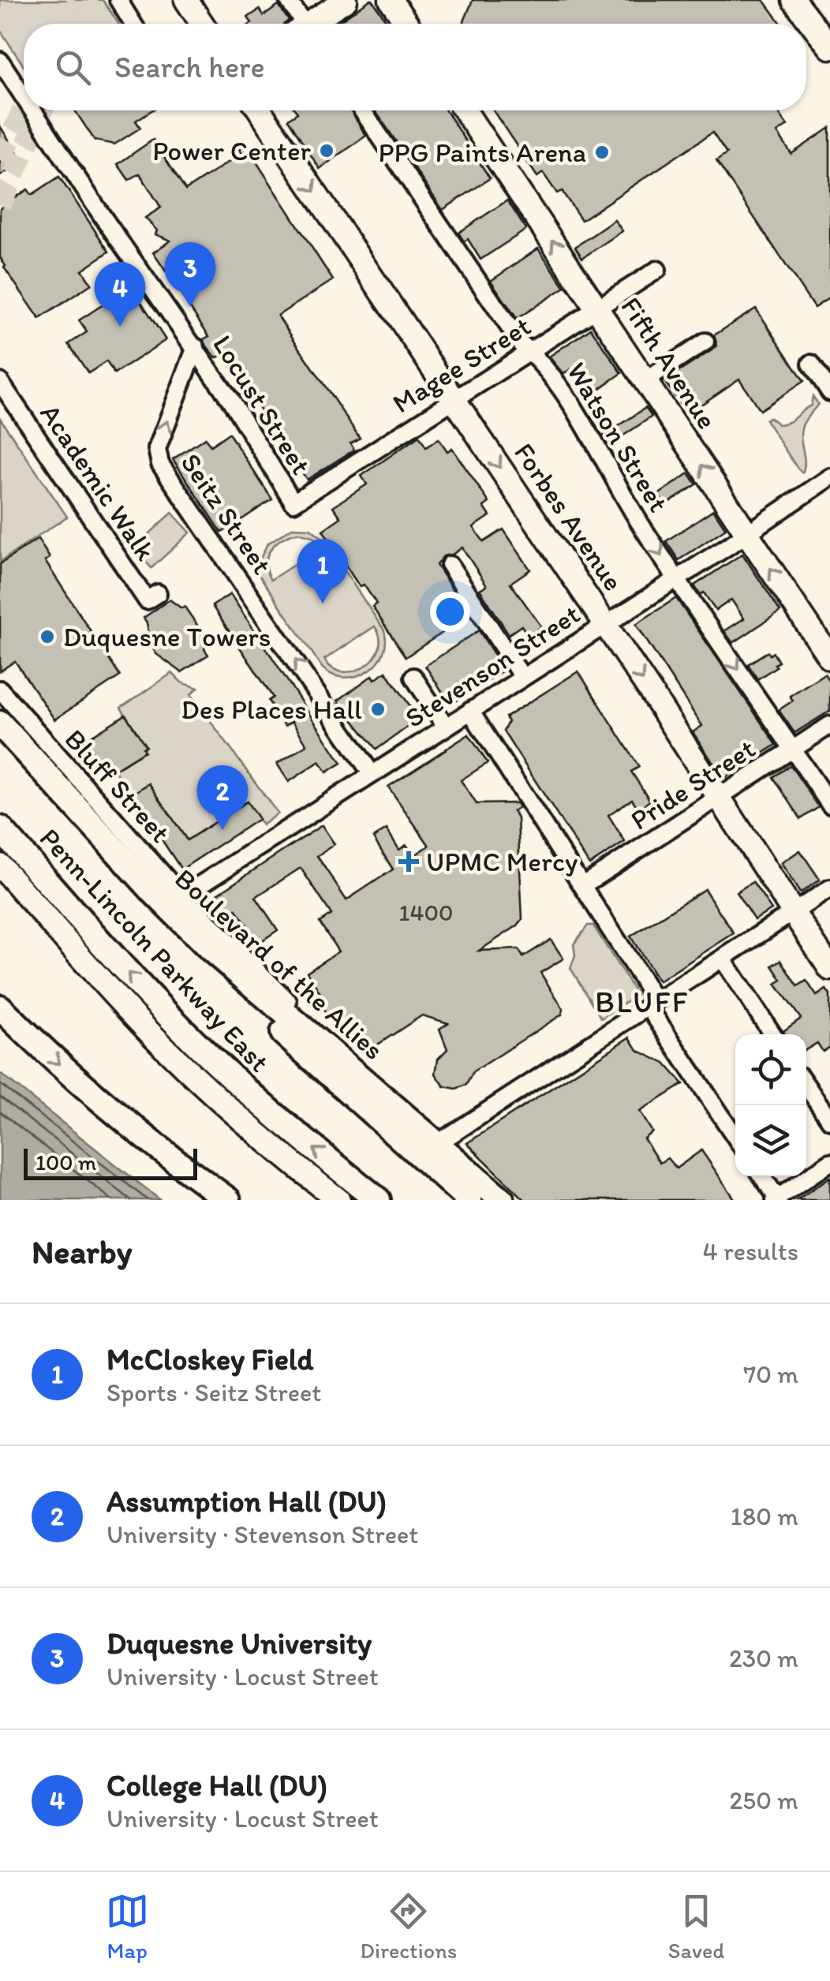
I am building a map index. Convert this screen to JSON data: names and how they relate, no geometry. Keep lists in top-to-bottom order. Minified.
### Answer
{"streets":{"highway":["Penn-Lincoln Parkway East","Boulevard of the Allies"],"main road":["Fifth Avenue","Forbes Avenue"],"street":["Magee Street","Locust Street","Watson Street","Academic Walk","Seitz Street","Stevenson Street","Pride Street","Bluff Street"]},"crossings":[["Fifth Avenue","Magee Street"],["Fifth Avenue","Stevenson Street"],["Magee Street","Locust Street"],["Magee Street","Watson Street"],["Magee Street","Forbes Avenue"],["Locust Street","Seitz Street"],["Watson Street","Stevenson Street"],["Watson Street","Pride Street"],["Seitz Street","Stevenson Street"],["Forbes Avenue","Stevenson Street"],["Forbes Avenue","Pride Street"],["Stevenson Street","Bluff Street"],["Bluff Street","Boulevard of the Allies"]],"one_way":["Fifth Avenue","Watson Street","Seitz Street","Forbes Avenue"],"districts":["BLUFF"],"places":{"other":["Power Center","PPG Paints Arena","Duquesne Towers","Des Places Hall"],"health":["UPMC Mercy"]},"house_numbers":["1400"],"scale_bar":"100 m","page":{"search":"Search here","pins":["3","4","1","2"],"scale":"100 m","heading":["Nearby","4 results"],"list":[{"mark":"1","name":"McCloskey Field","note":"Sports · Seitz Street","value":"70 m"},{"mark":"2","name":"Assumption Hall (DU)","note":"University · Stevenson Street","value":"180 m"},{"mark":"3","name":"Duquesne University","note":"University · Locust Street","value":"230 m"},{"mark":"4","name":"College Hall (DU)","note":"University · Locust Street","value":"250 m"}],"nav":["Map","Directions","Saved"]}}
